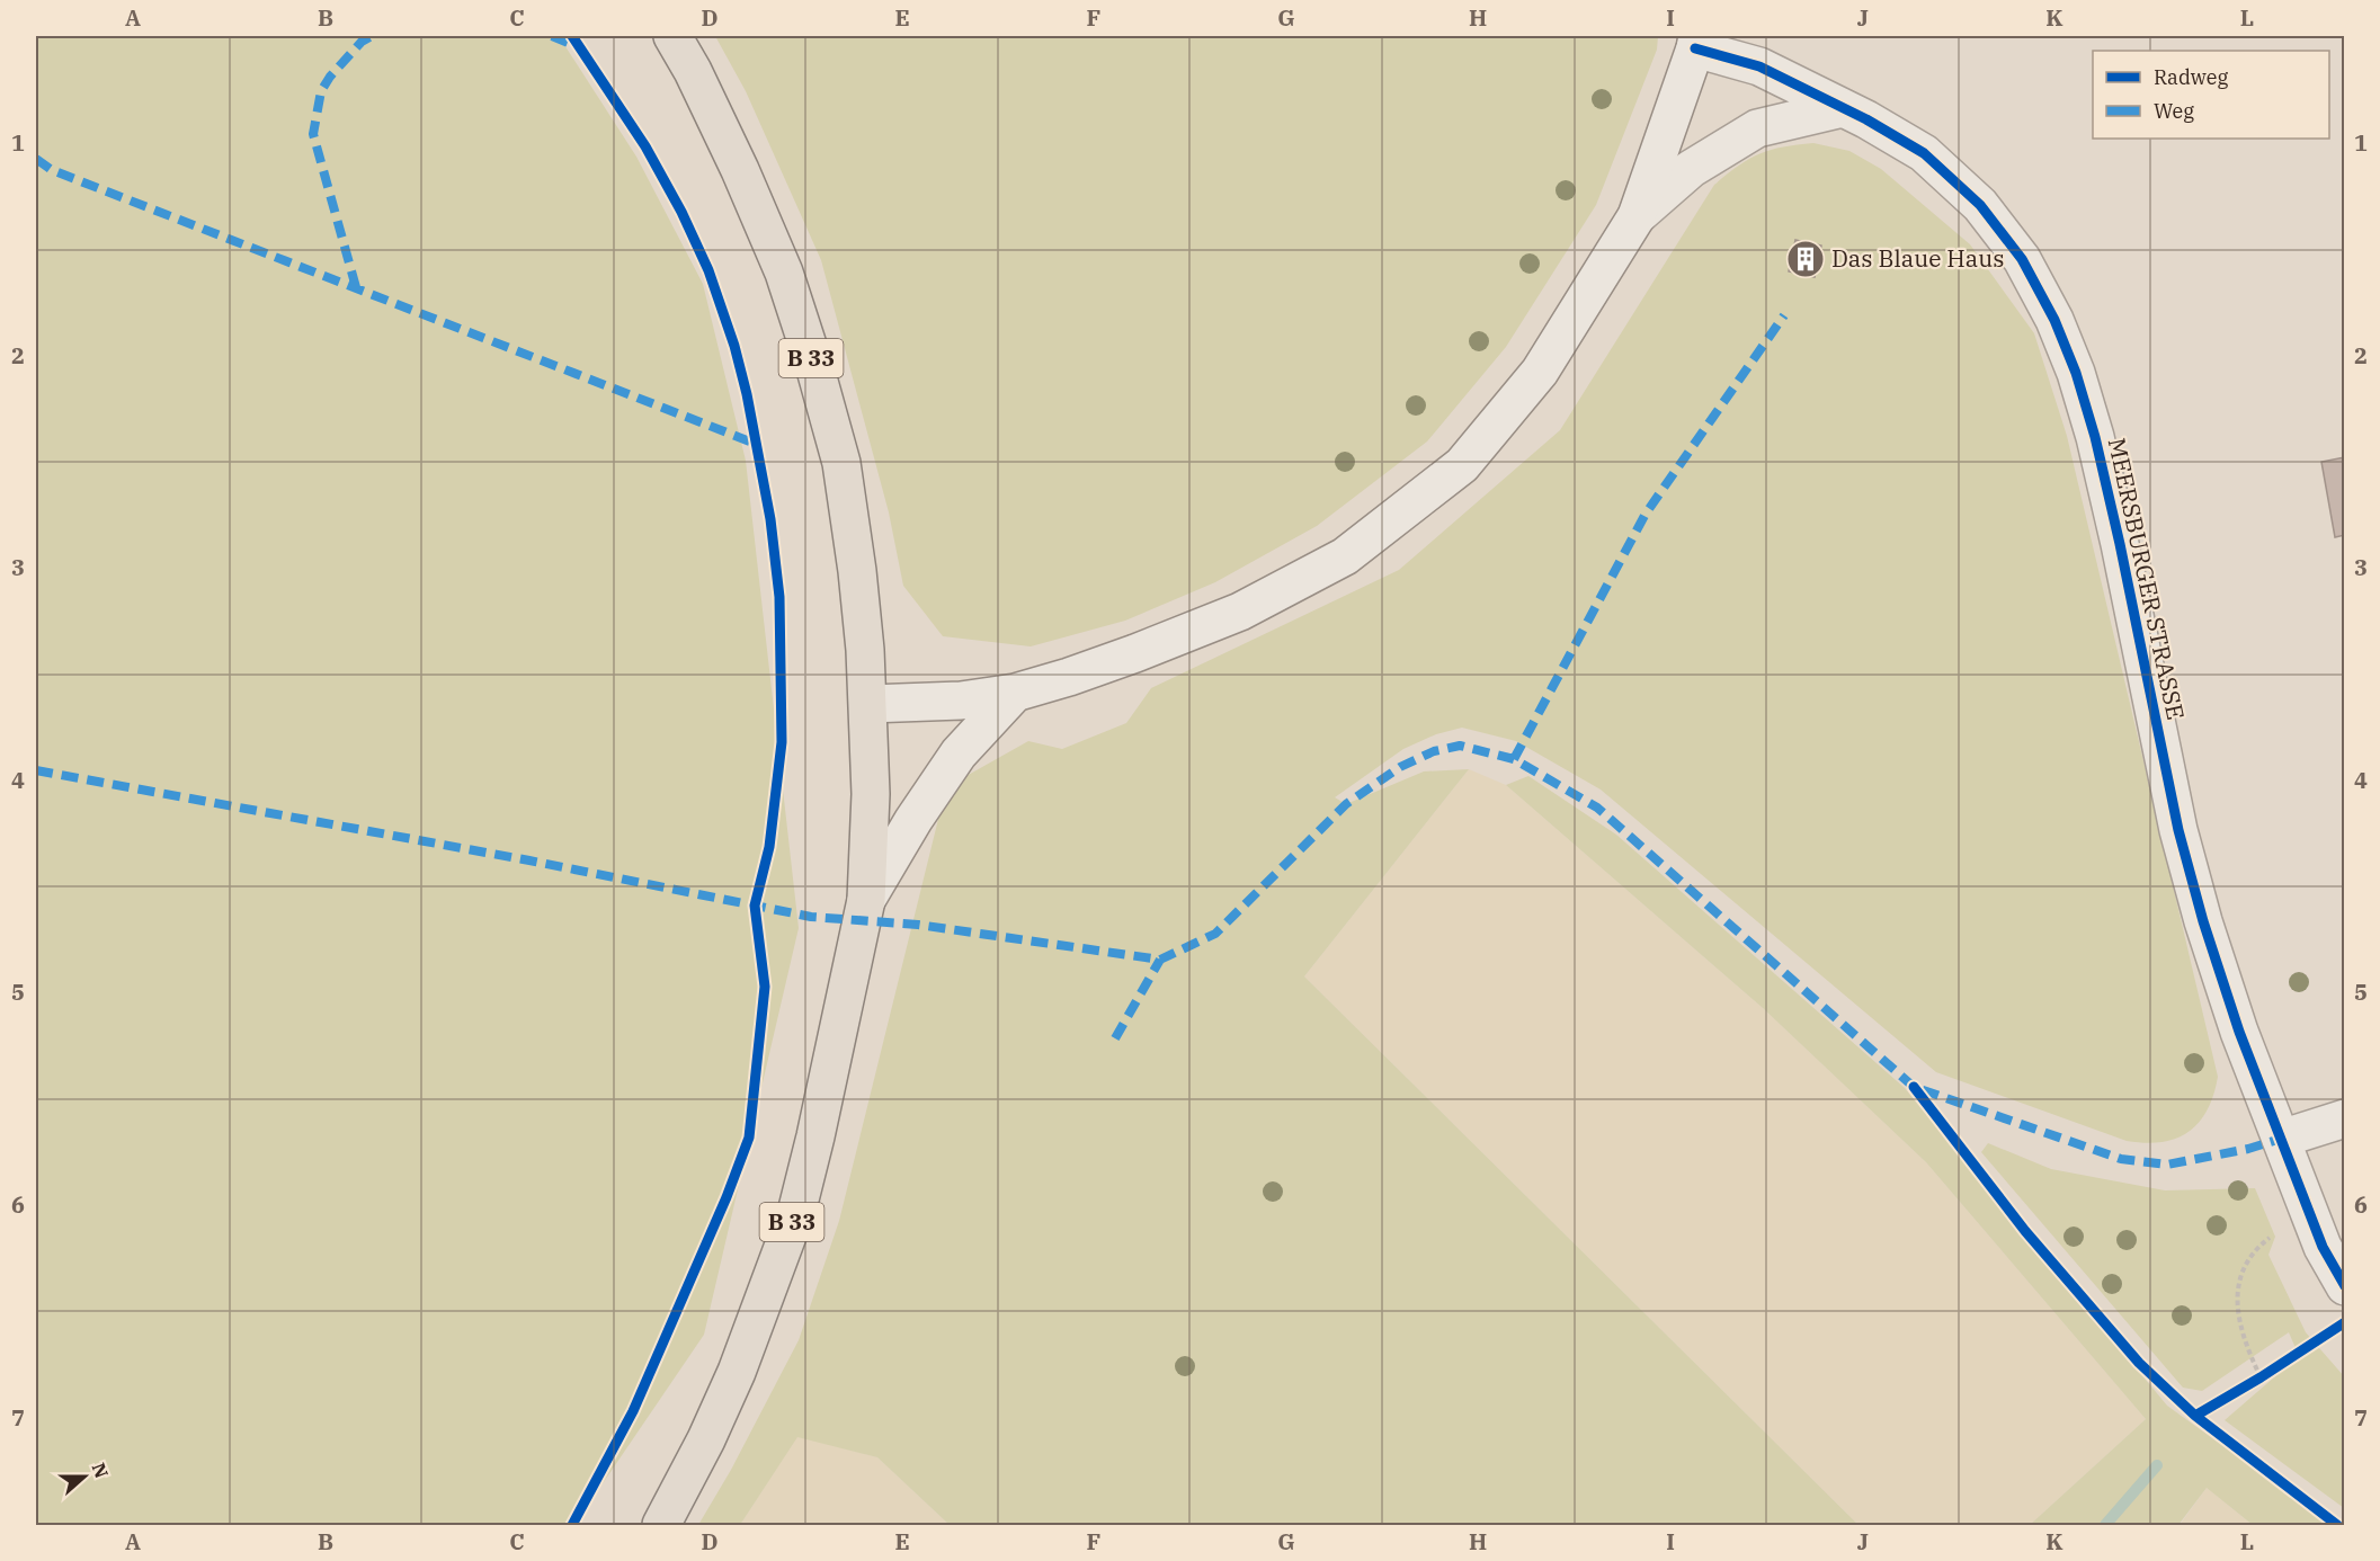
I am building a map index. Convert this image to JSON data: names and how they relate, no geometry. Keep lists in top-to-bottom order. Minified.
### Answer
{"streets":{"main road":["B 33"],"street":["MEERSBURGER STRASSE"]},"places":{"building":["Das Blaue Haus"]},"legend":["Radweg","Weg"],"north":"right","grid":{"columns":["A","B","C","D","E","F","G","H","I","J","K","L"],"rows":["1","2","3","4","5","6","7"]}}
